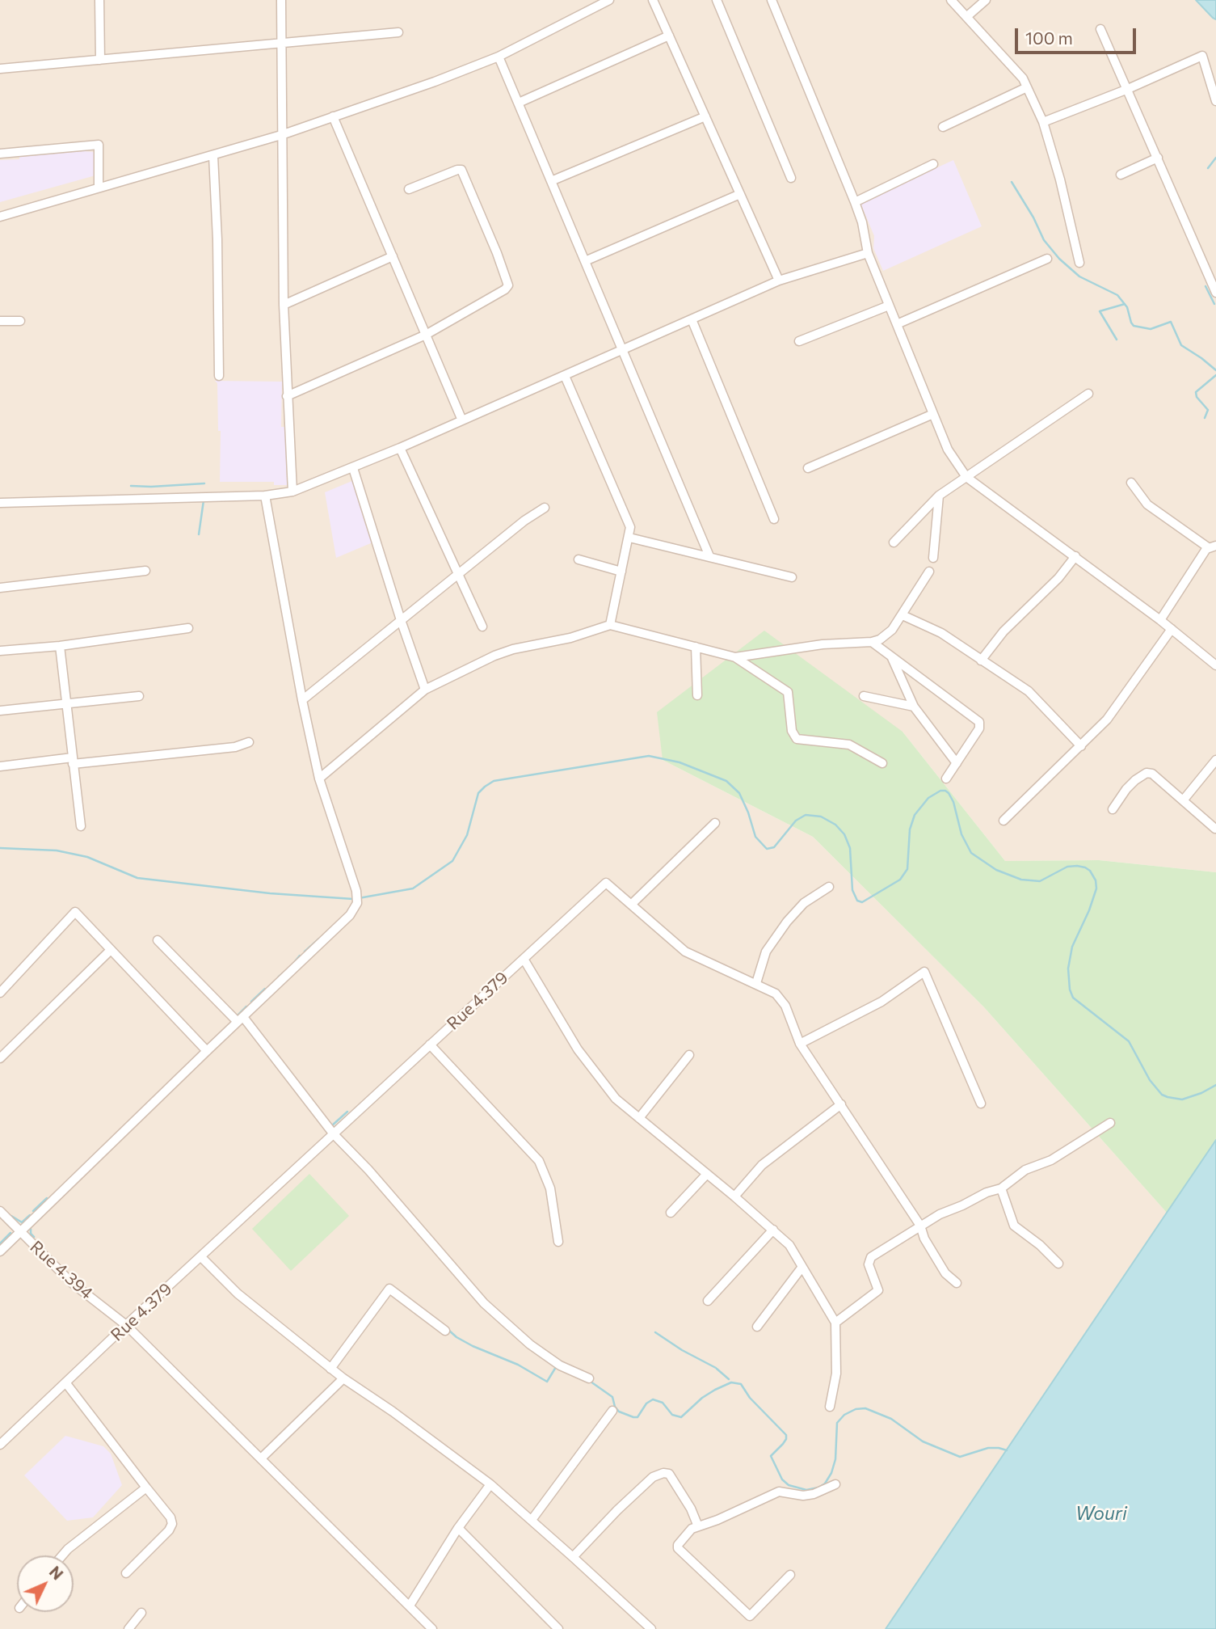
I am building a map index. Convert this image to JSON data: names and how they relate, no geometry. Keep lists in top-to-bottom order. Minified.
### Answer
{"streets":{"street":["Rue 4.379","Rue 4.394"]},"crossings":[["Rue 4.379","Rue 4.394"]],"water":["Wouri"],"scale_bar":"100 m","north":"top right"}
